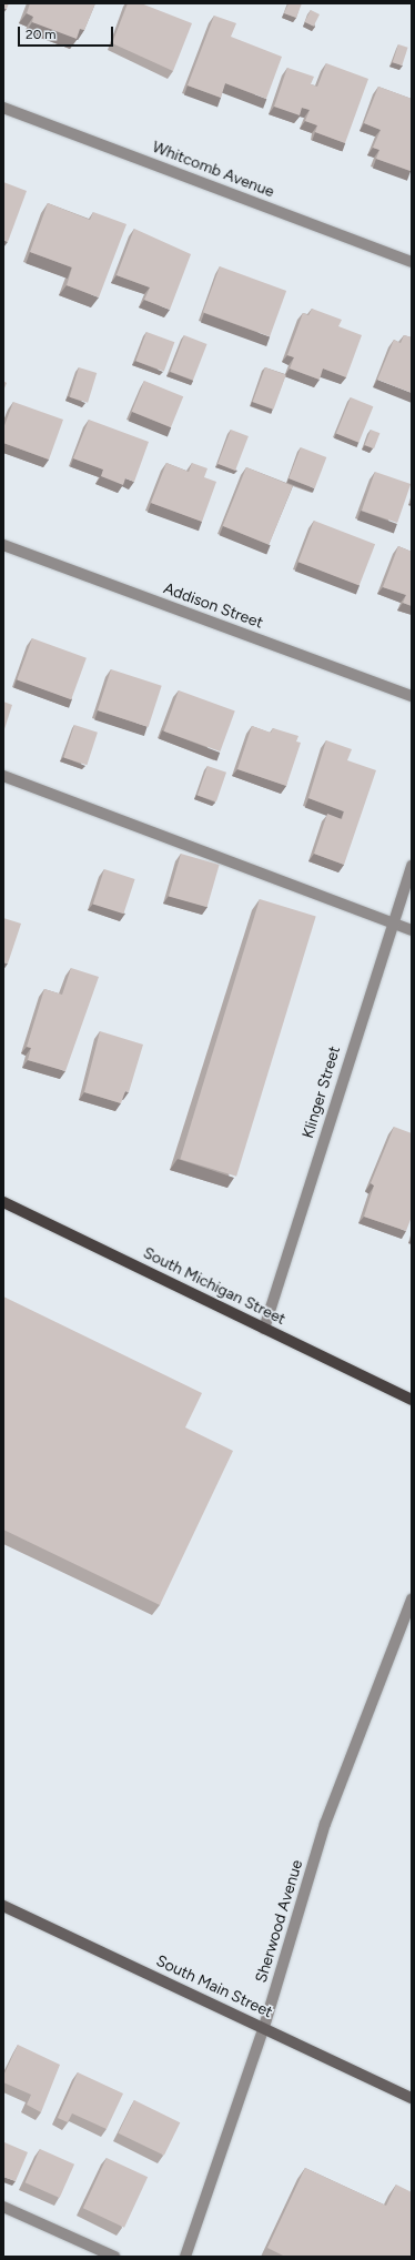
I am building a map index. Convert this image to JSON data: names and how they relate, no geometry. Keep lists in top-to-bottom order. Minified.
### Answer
{"streets":{"main road":["South Michigan Street","South Main Street"],"street":["Whitcomb Avenue","Addison Street","Klinger Street","Sherwood Avenue"]},"crossings":[["Klinger Street","South Michigan Street"],["Sherwood Avenue","South Main Street"]],"scale_bar":"20 m"}
